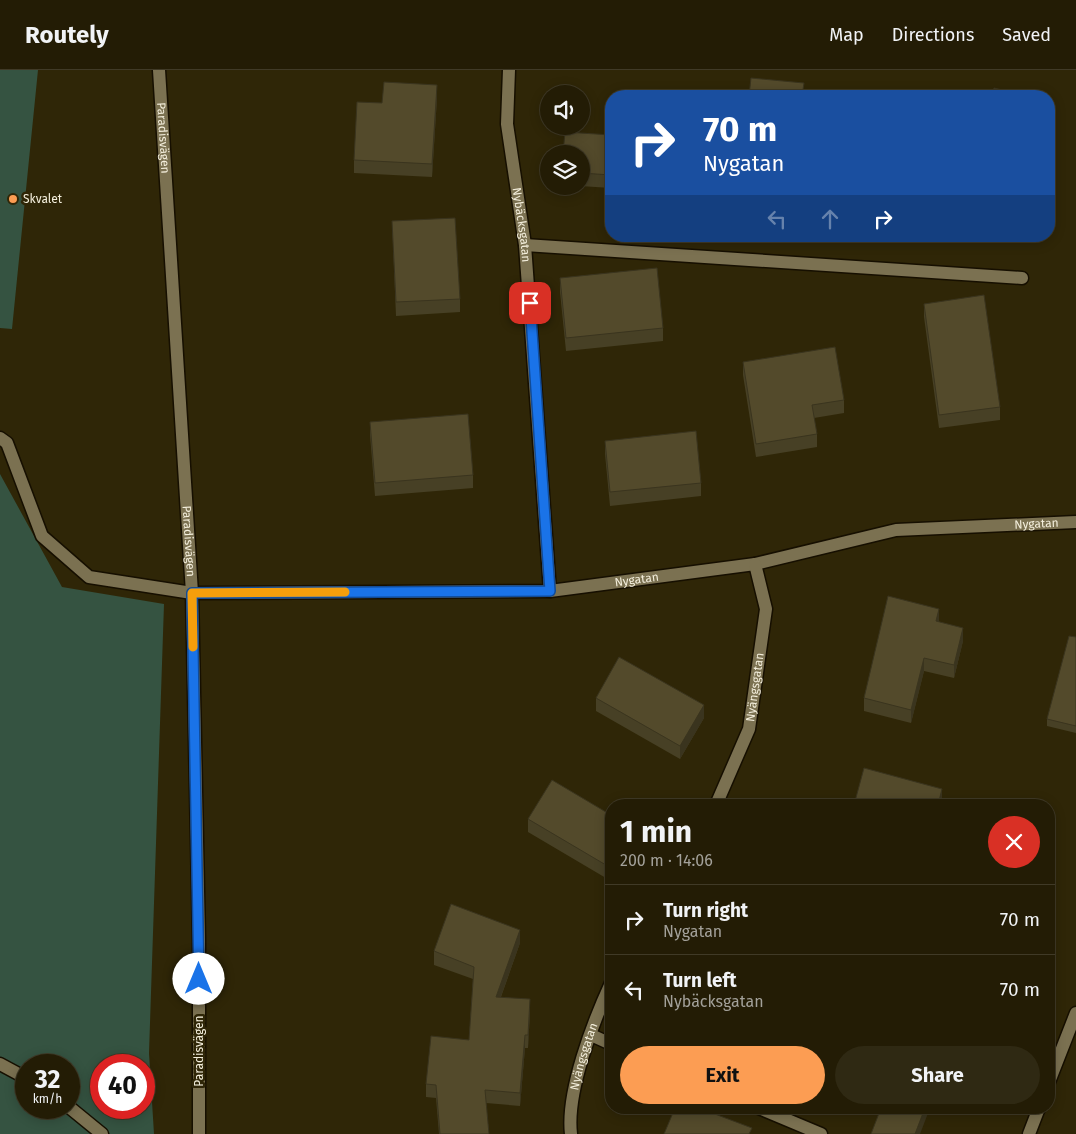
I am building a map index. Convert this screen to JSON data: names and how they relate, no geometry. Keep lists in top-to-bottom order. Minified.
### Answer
{"streets":{"street":["Paradisvägen","Nybäcksgatan","Nygatan","Nyängsgatan"]},"crossings":[["Paradisvägen","Nygatan"],["Nybäcksgatan","Nygatan"],["Nygatan","Nyängsgatan"]],"places":["Skvalet"],"page":{"header":"Routely","nav":["Map","Directions","Saved"],"turn":["70 m","Nygatan"],"heading":["1 min","200 m · 14:06"],"list":[{"name":"Turn right","note":"Nygatan","value":"70 m"},{"name":"Turn left","note":"Nybäcksgatan","value":"70 m"}],"buttons":["Exit","Share"],"speed":"32 km/h","limit":"40"}}
